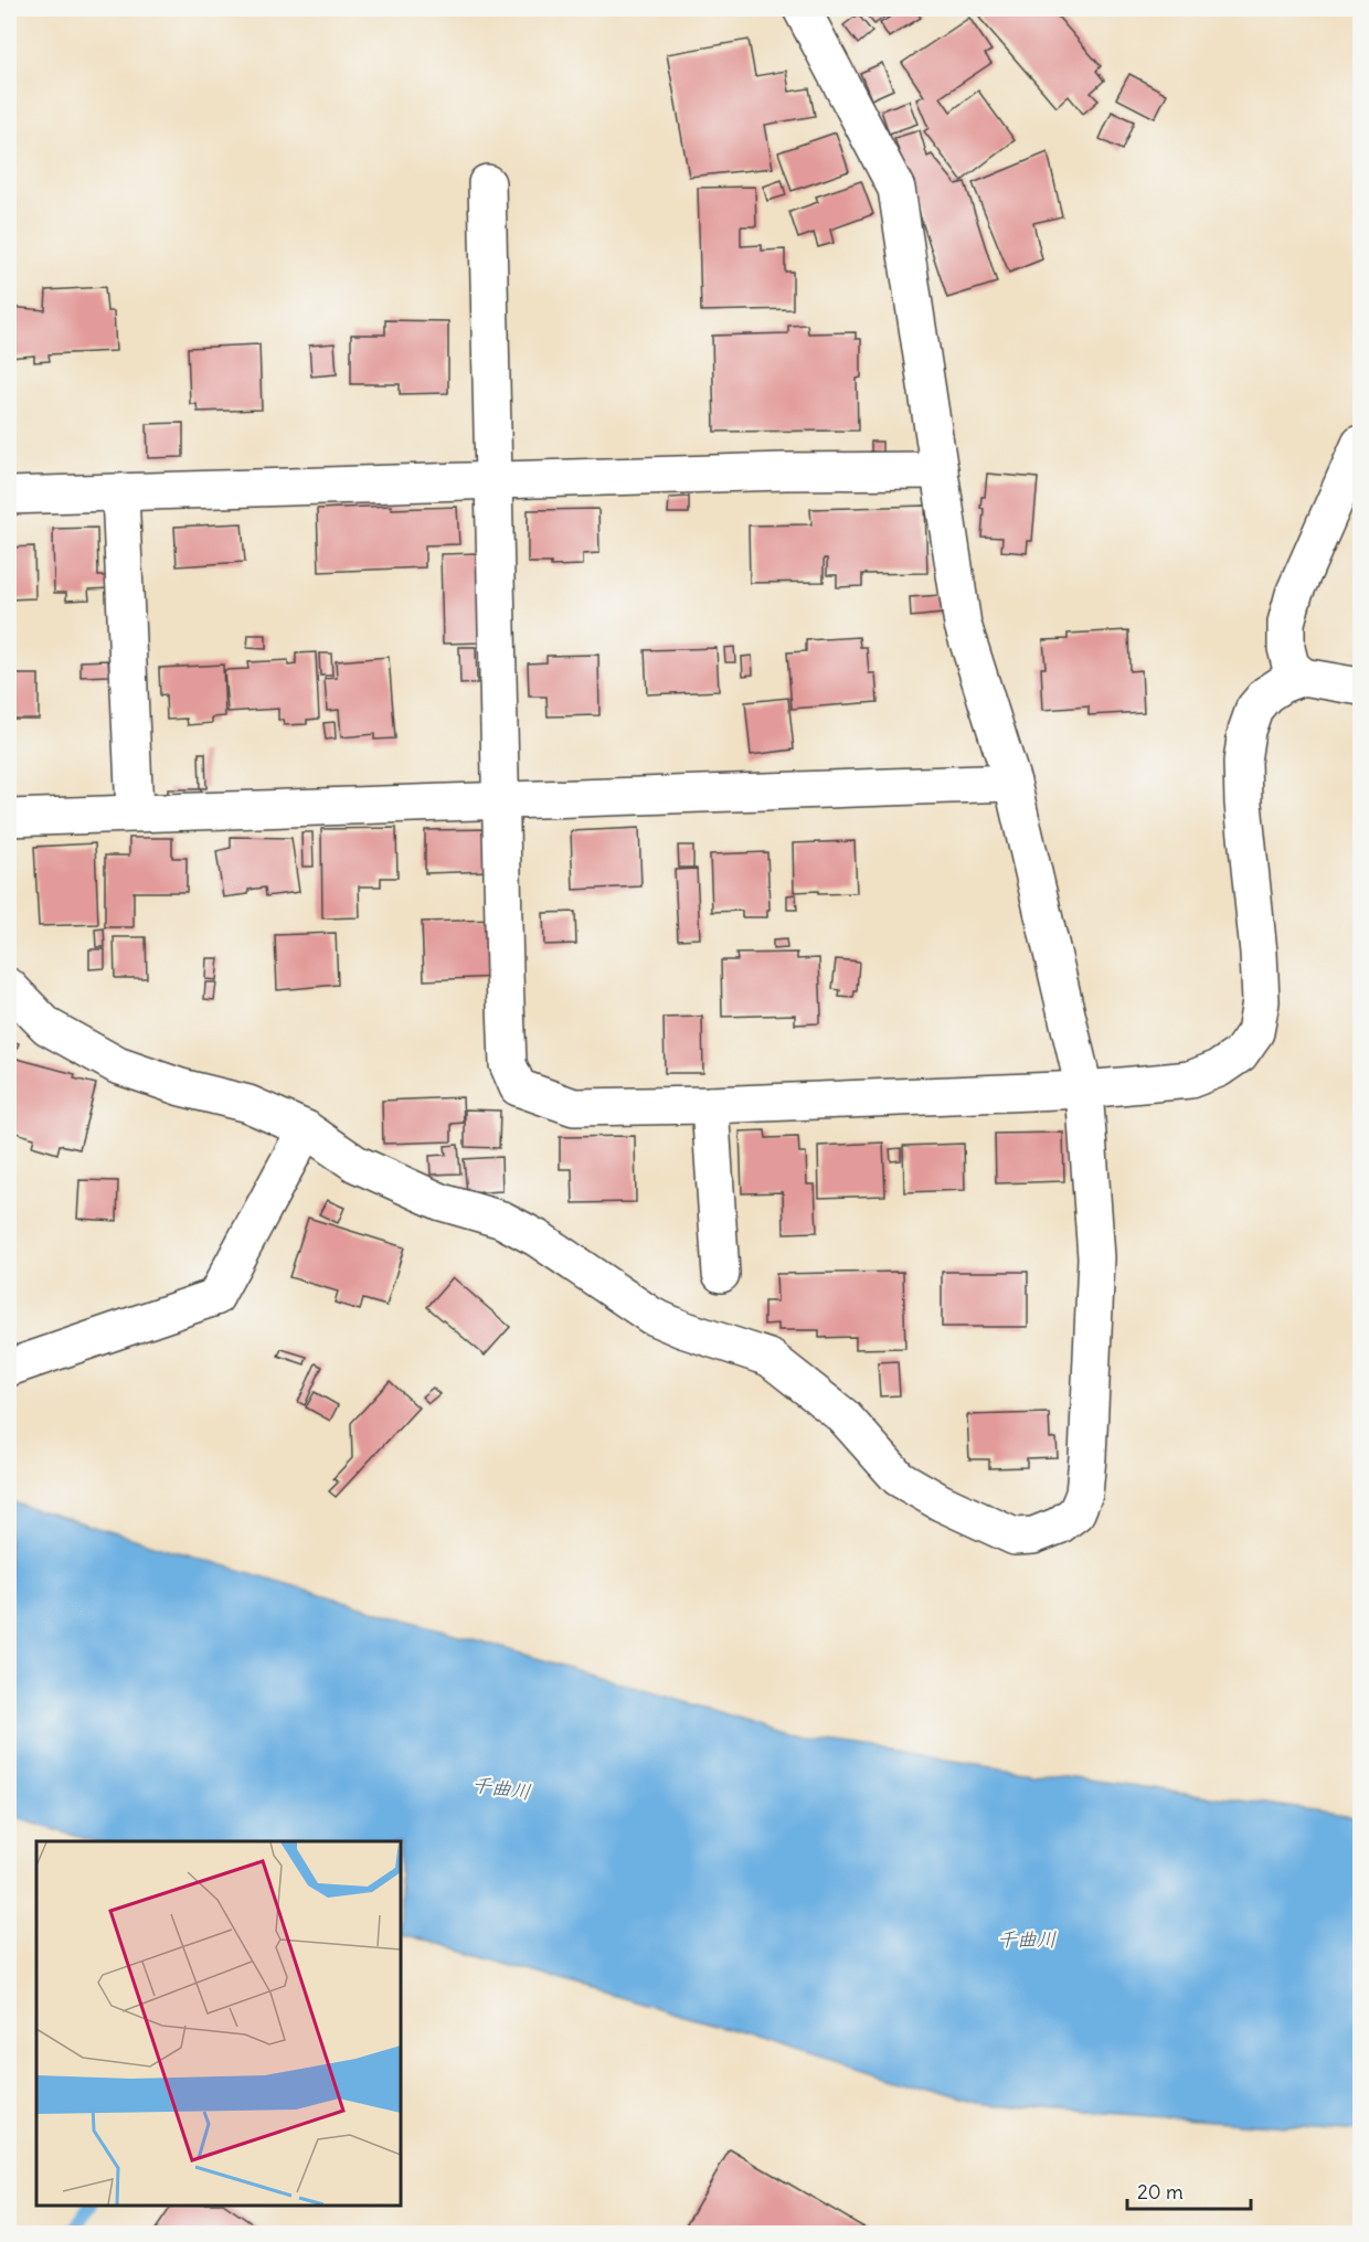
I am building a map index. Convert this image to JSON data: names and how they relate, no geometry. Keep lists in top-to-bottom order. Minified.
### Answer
{"water":["千曲川"],"scale_bar":"20 m"}
